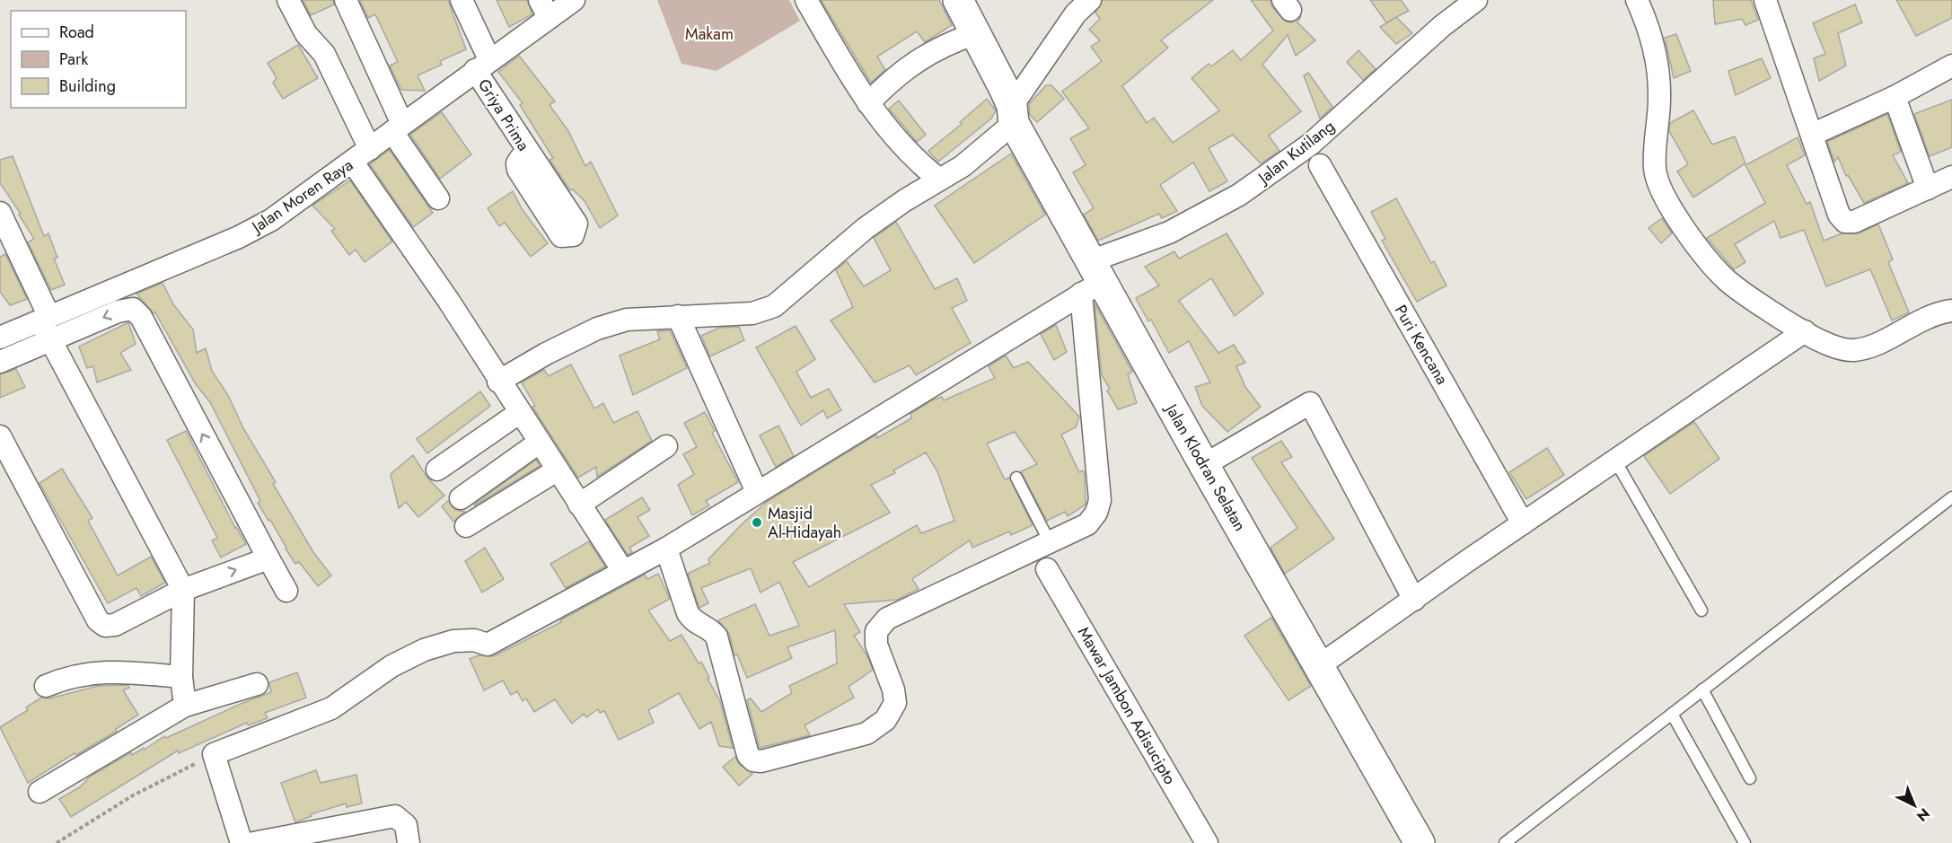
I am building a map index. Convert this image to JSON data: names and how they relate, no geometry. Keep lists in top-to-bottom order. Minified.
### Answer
{"streets":{"main road":["Jalan Klodran Selatan"],"street":["Griya Prima","Jalan Kutilang","Jalan Moren Raya","Puri Kencana","Mawar Jambon Adisucipto"]},"crossings":[["Griya Prima","Jalan Moren Raya"],["Jalan Kutilang","Jalan Klodran Selatan"]],"parks":["Makam"],"places":["Masjid Al-Hidayah"],"legend":["Road","Park","Building"],"north":"bottom right"}
